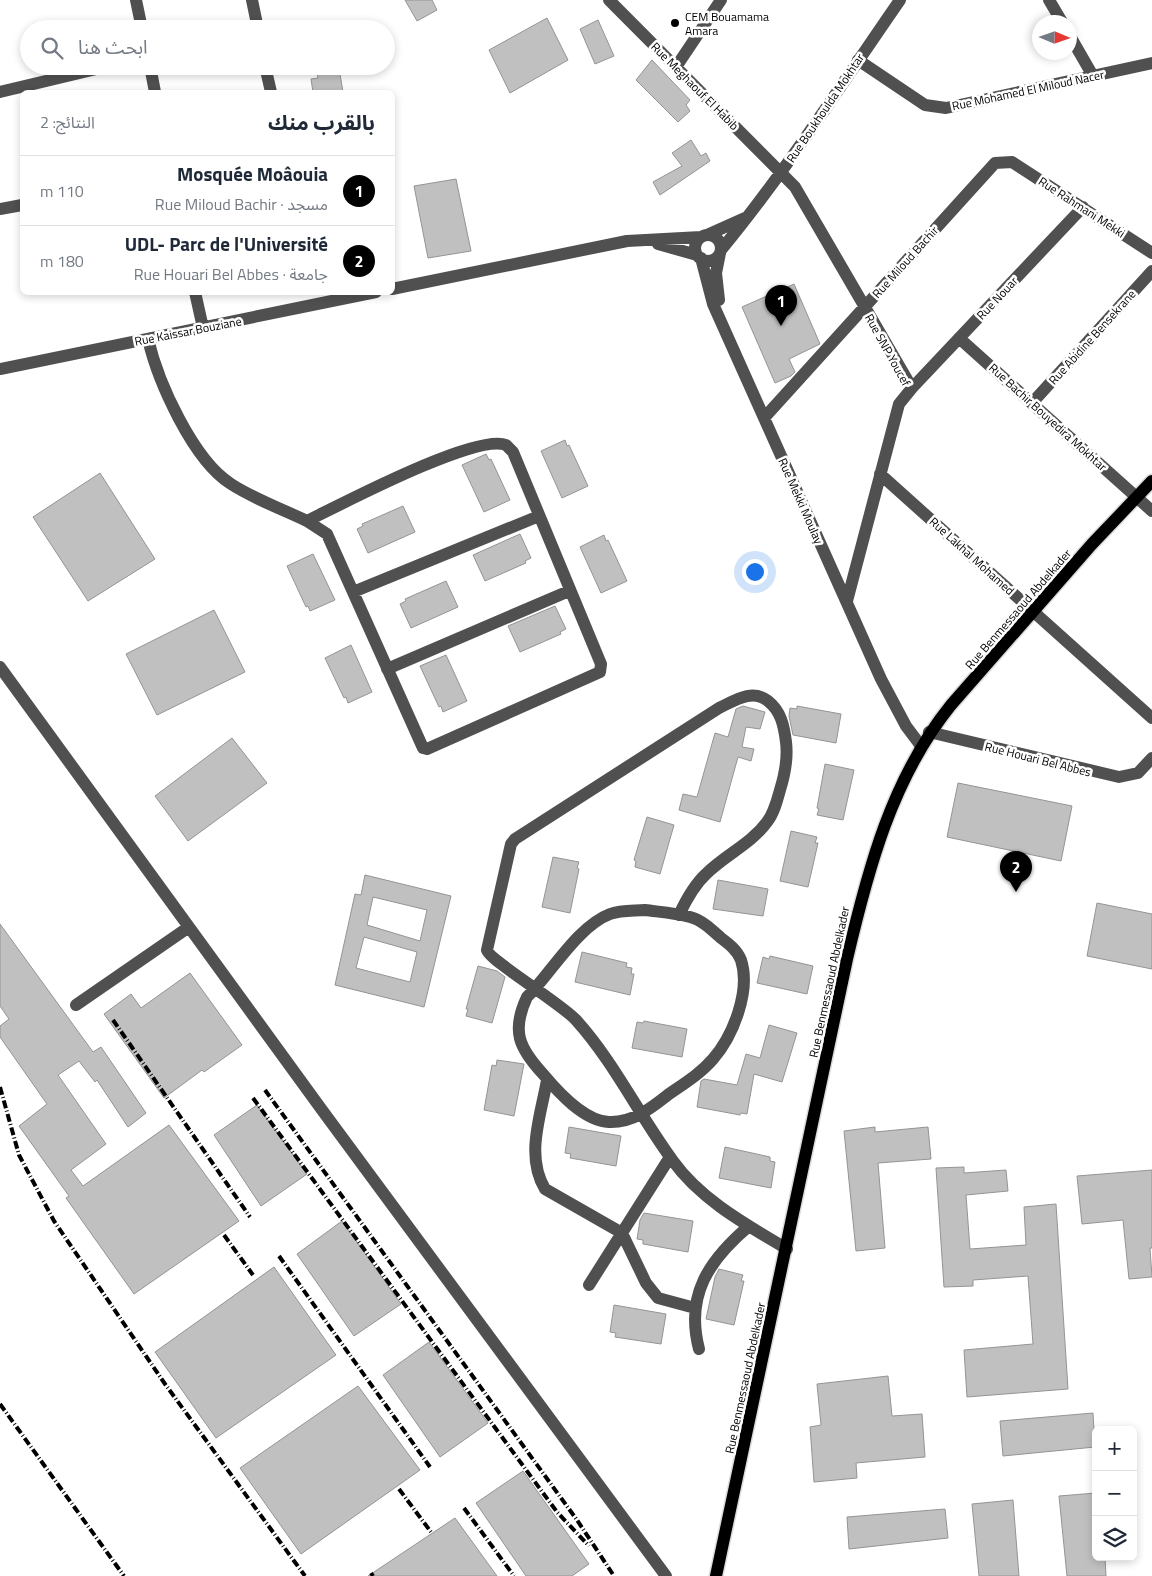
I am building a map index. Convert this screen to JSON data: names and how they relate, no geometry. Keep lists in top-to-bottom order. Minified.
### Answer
{"streets":{"main road":["Rue Benmessaoud Abdelkader"],"street":["Rue Meghaouf El Habib","Rue Mohamed El Miloud Nacer","Rue Boukhoulda Mokhtar","Rue Rahmani Mekki","Rue Miloud Bachir","Rue Nouar","Rue Kaissar Bouziane","Rue Abidine Bensekrane","Rue SNP Youcef","Rue Bachir Bouyedira Mokhtar","Rue Mekki Moulay","Rue Lakhal Mohamed","Rue Houari Bel Abbes"]},"crossings":[["Rue Meghaouf El Habib","Rue Boukhoulda Mokhtar"],["Rue Meghaouf El Habib","Rue SNP Youcef"],["Rue Mohamed El Miloud Nacer","Rue Boukhoulda Mokhtar"],["Rue Boukhoulda Mokhtar","Rue SNP Youcef"],["Rue Rahmani Mekki","Rue Miloud Bachir"],["Rue Rahmani Mekki","Rue Nouar"],["Rue Miloud Bachir","Rue SNP Youcef"],["Rue Miloud Bachir","Rue Mekki Moulay"],["Rue Nouar","Rue SNP Youcef"],["Rue Nouar","Rue Bachir Bouyedira Mokhtar"],["Rue Abidine Bensekrane","Rue Bachir Bouyedira Mokhtar"],["Rue SNP Youcef","Rue Mekki Moulay"],["Rue SNP Youcef","Rue Lakhal Mohamed"],["Rue Bachir Bouyedira Mokhtar","Rue Benmessaoud Abdelkader"],["Rue Mekki Moulay","Rue Benmessaoud Abdelkader"],["Rue Lakhal Mohamed","Rue Benmessaoud Abdelkader"],["Rue Benmessaoud Abdelkader","Rue Houari Bel Abbes"]],"places":["CEM Bouamama Amara"],"north":"right","page":{"search":"ابحث هنا","heading":["بالقرب منك","النتائج: 2"],"list":[{"mark":"1","name":"Mosquée Moâouia","note":"مسجد · Rue Miloud Bachir","value":"110 m"},{"mark":"2","name":"UDL- Parc de l'Université","note":"جامعة · Rue Houari Bel Abbes","value":"180 m"}],"pins":["1","2"],"map_buttons":["+","−"]}}
